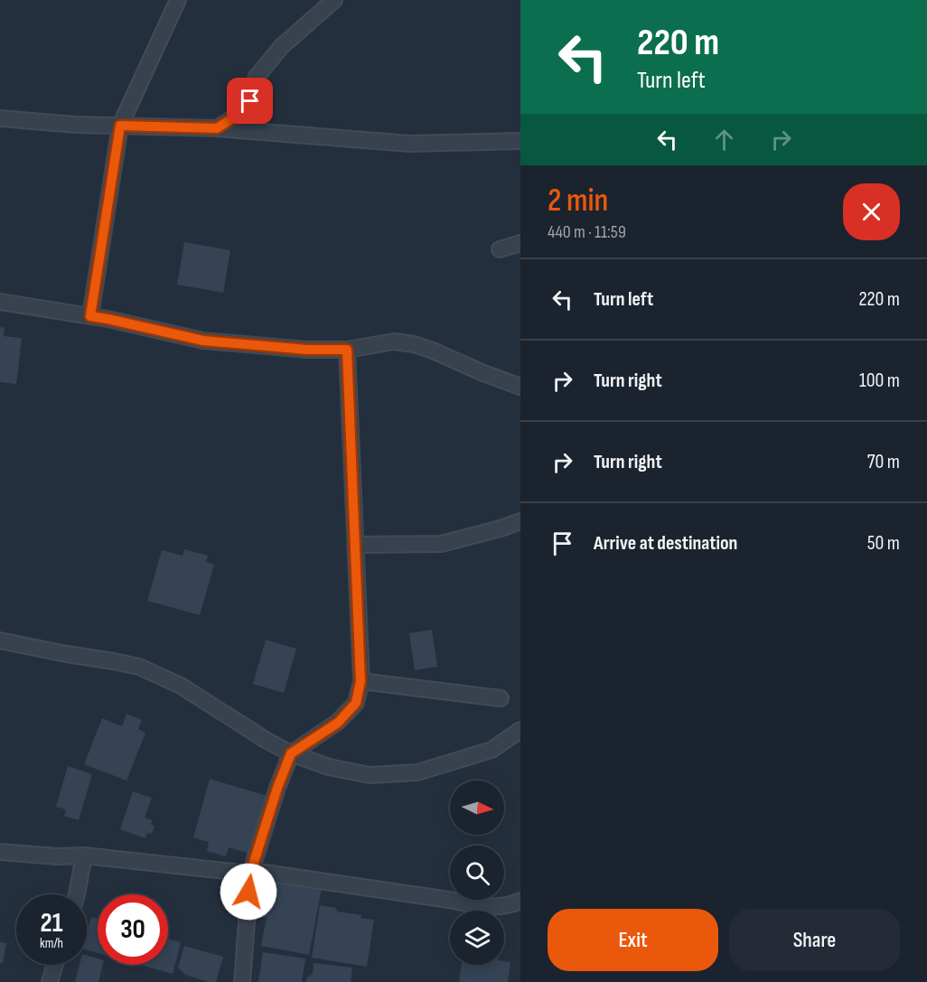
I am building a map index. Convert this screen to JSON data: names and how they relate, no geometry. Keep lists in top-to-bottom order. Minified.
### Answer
{"north":"right","page":{"turn":["220 m","Turn left"],"heading":["2 min","440 m · 11:59"],"list":[{"name":"Turn left","value":"220 m"},{"name":"Turn right","value":"100 m"},{"name":"Turn right","value":"70 m"},{"name":"Arrive at destination","value":"50 m"}],"speed":"21 km/h","limit":"30","buttons":["Exit","Share"]}}
